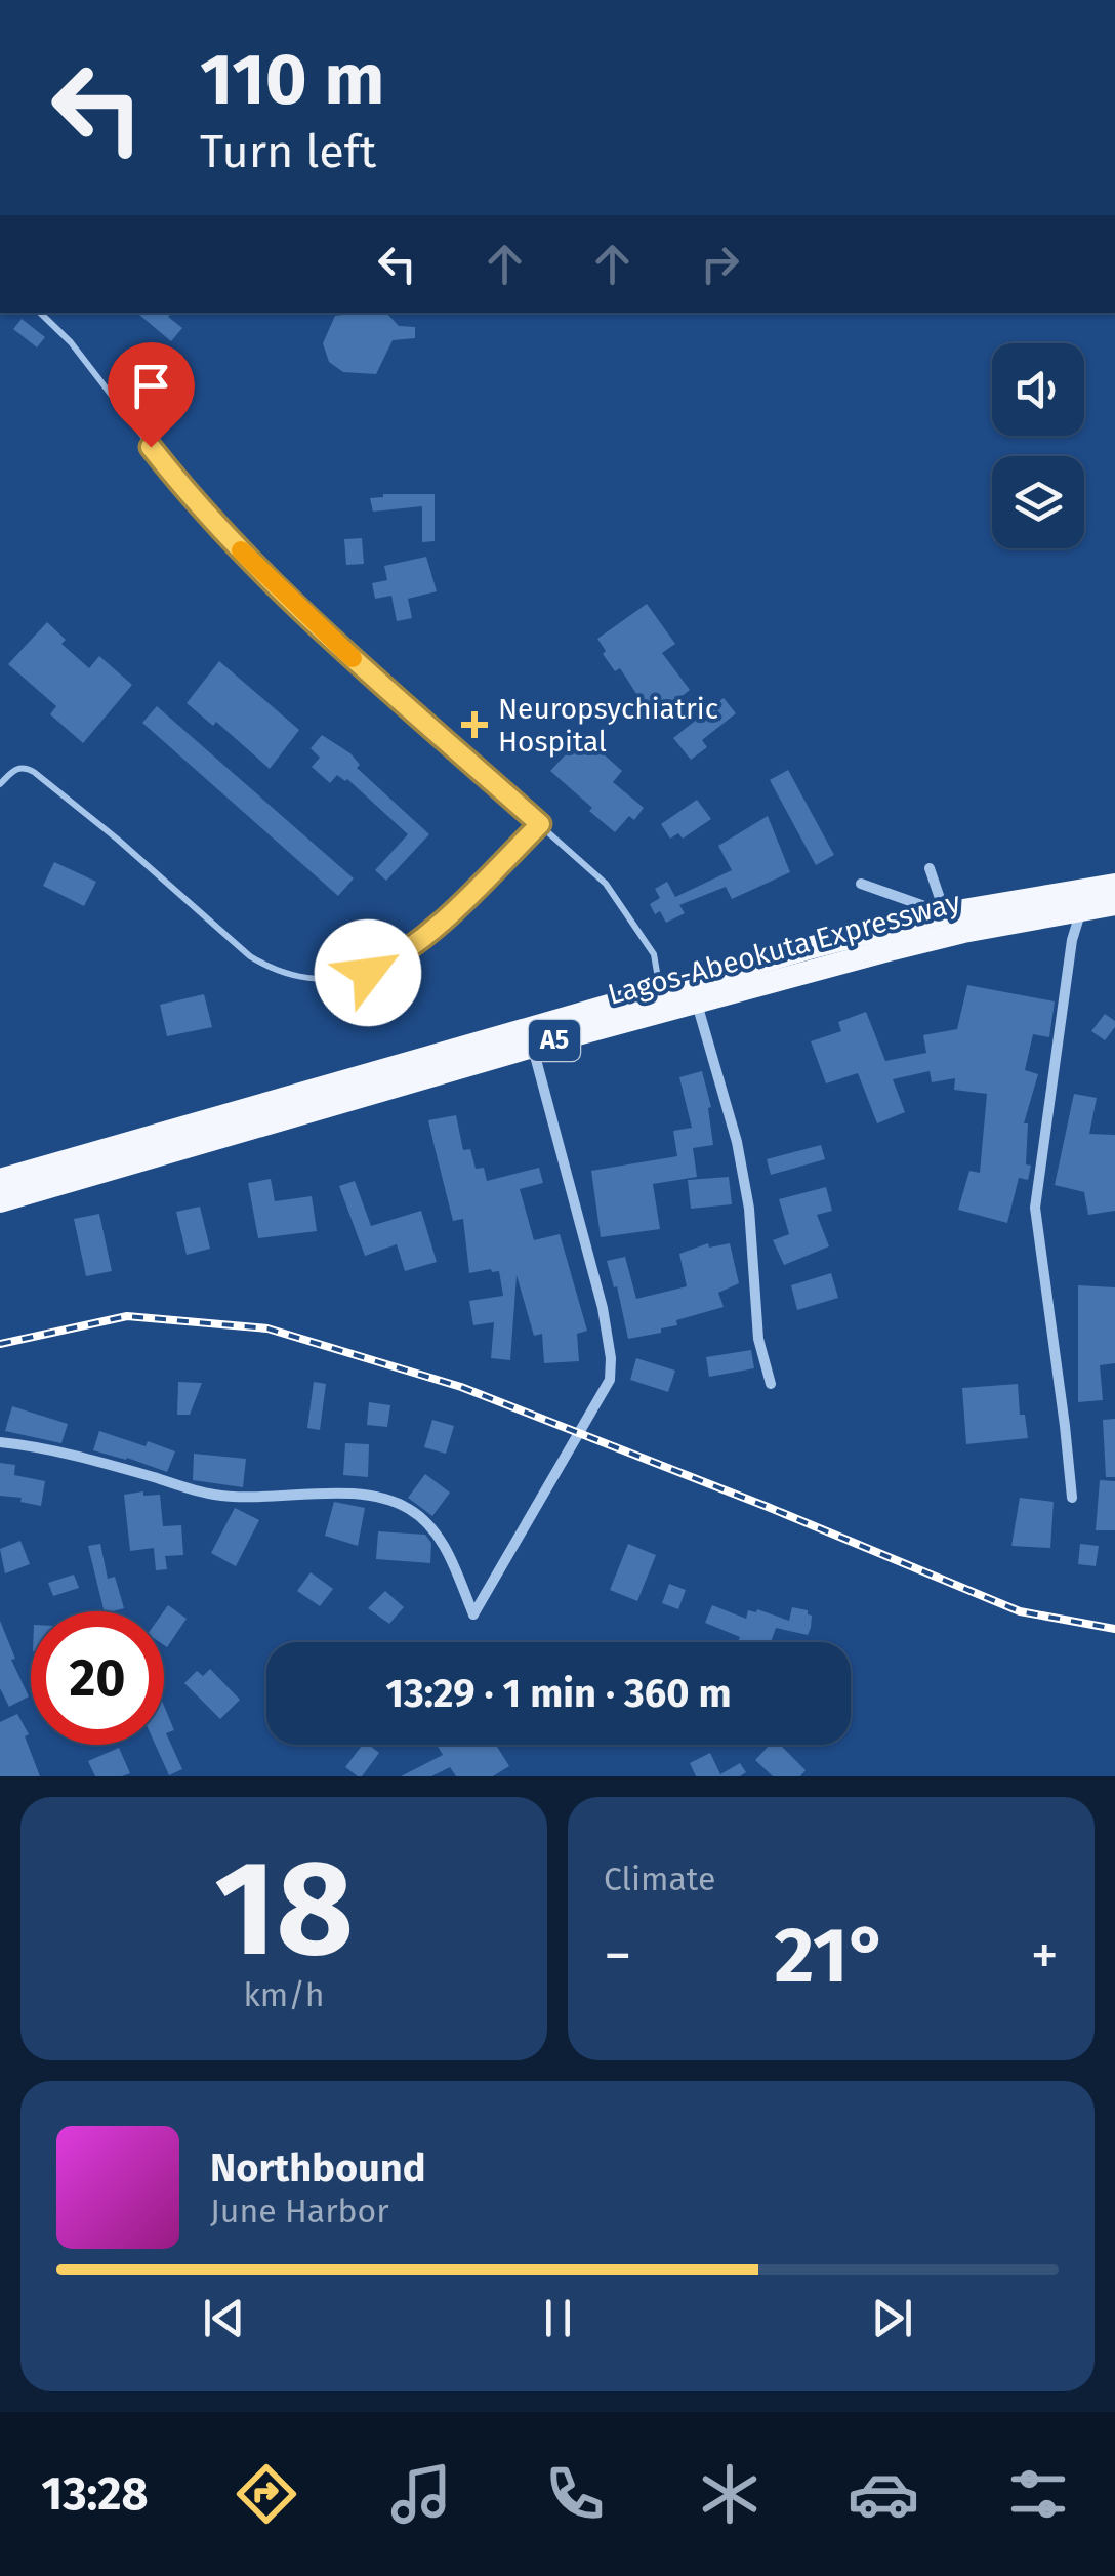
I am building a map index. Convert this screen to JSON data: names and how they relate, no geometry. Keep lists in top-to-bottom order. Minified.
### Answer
{"streets":{"highway":["Lagos-Abeokuta Expressway","A5"]},"places":{"health":["Neuropsychiatric Hospital"]},"page":{"turn":["110 m","Turn left"],"limit":"20","trip":"13:29 · 1 min · 360 m","tile":[["18","km/h"],"Climate"],"heat":["−","21°","+"],"song":["Northbound","June Harbor"],"tabs":"13:28"}}
